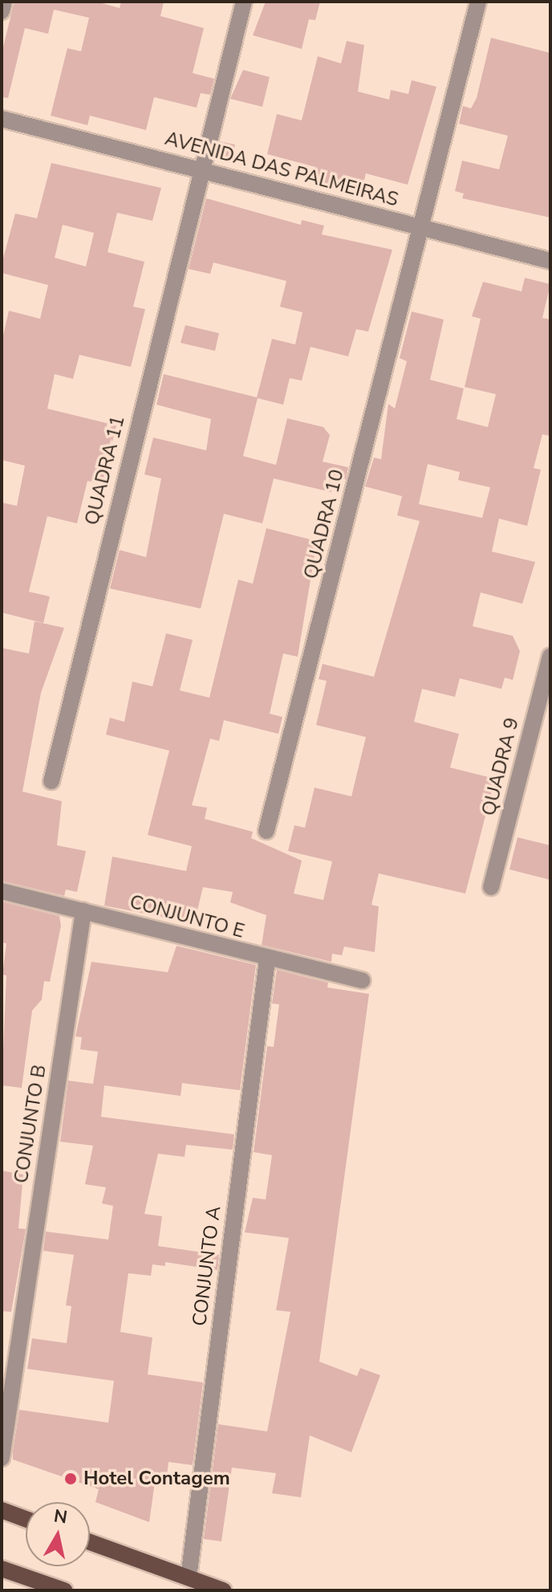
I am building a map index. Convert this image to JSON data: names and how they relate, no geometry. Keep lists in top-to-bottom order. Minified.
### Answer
{"streets":{"street":["AVENIDA DAS PALMEIRAS","QUADRA 11","QUADRA 10","QUADRA 9","CONJUNTO E","CONJUNTO B","CONJUNTO A"]},"crossings":[["AVENIDA DAS PALMEIRAS","QUADRA 11"],["AVENIDA DAS PALMEIRAS","QUADRA 10"],["CONJUNTO E","CONJUNTO B"],["CONJUNTO E","CONJUNTO A"]],"places":["Hotel Contagem"],"north":"top"}
